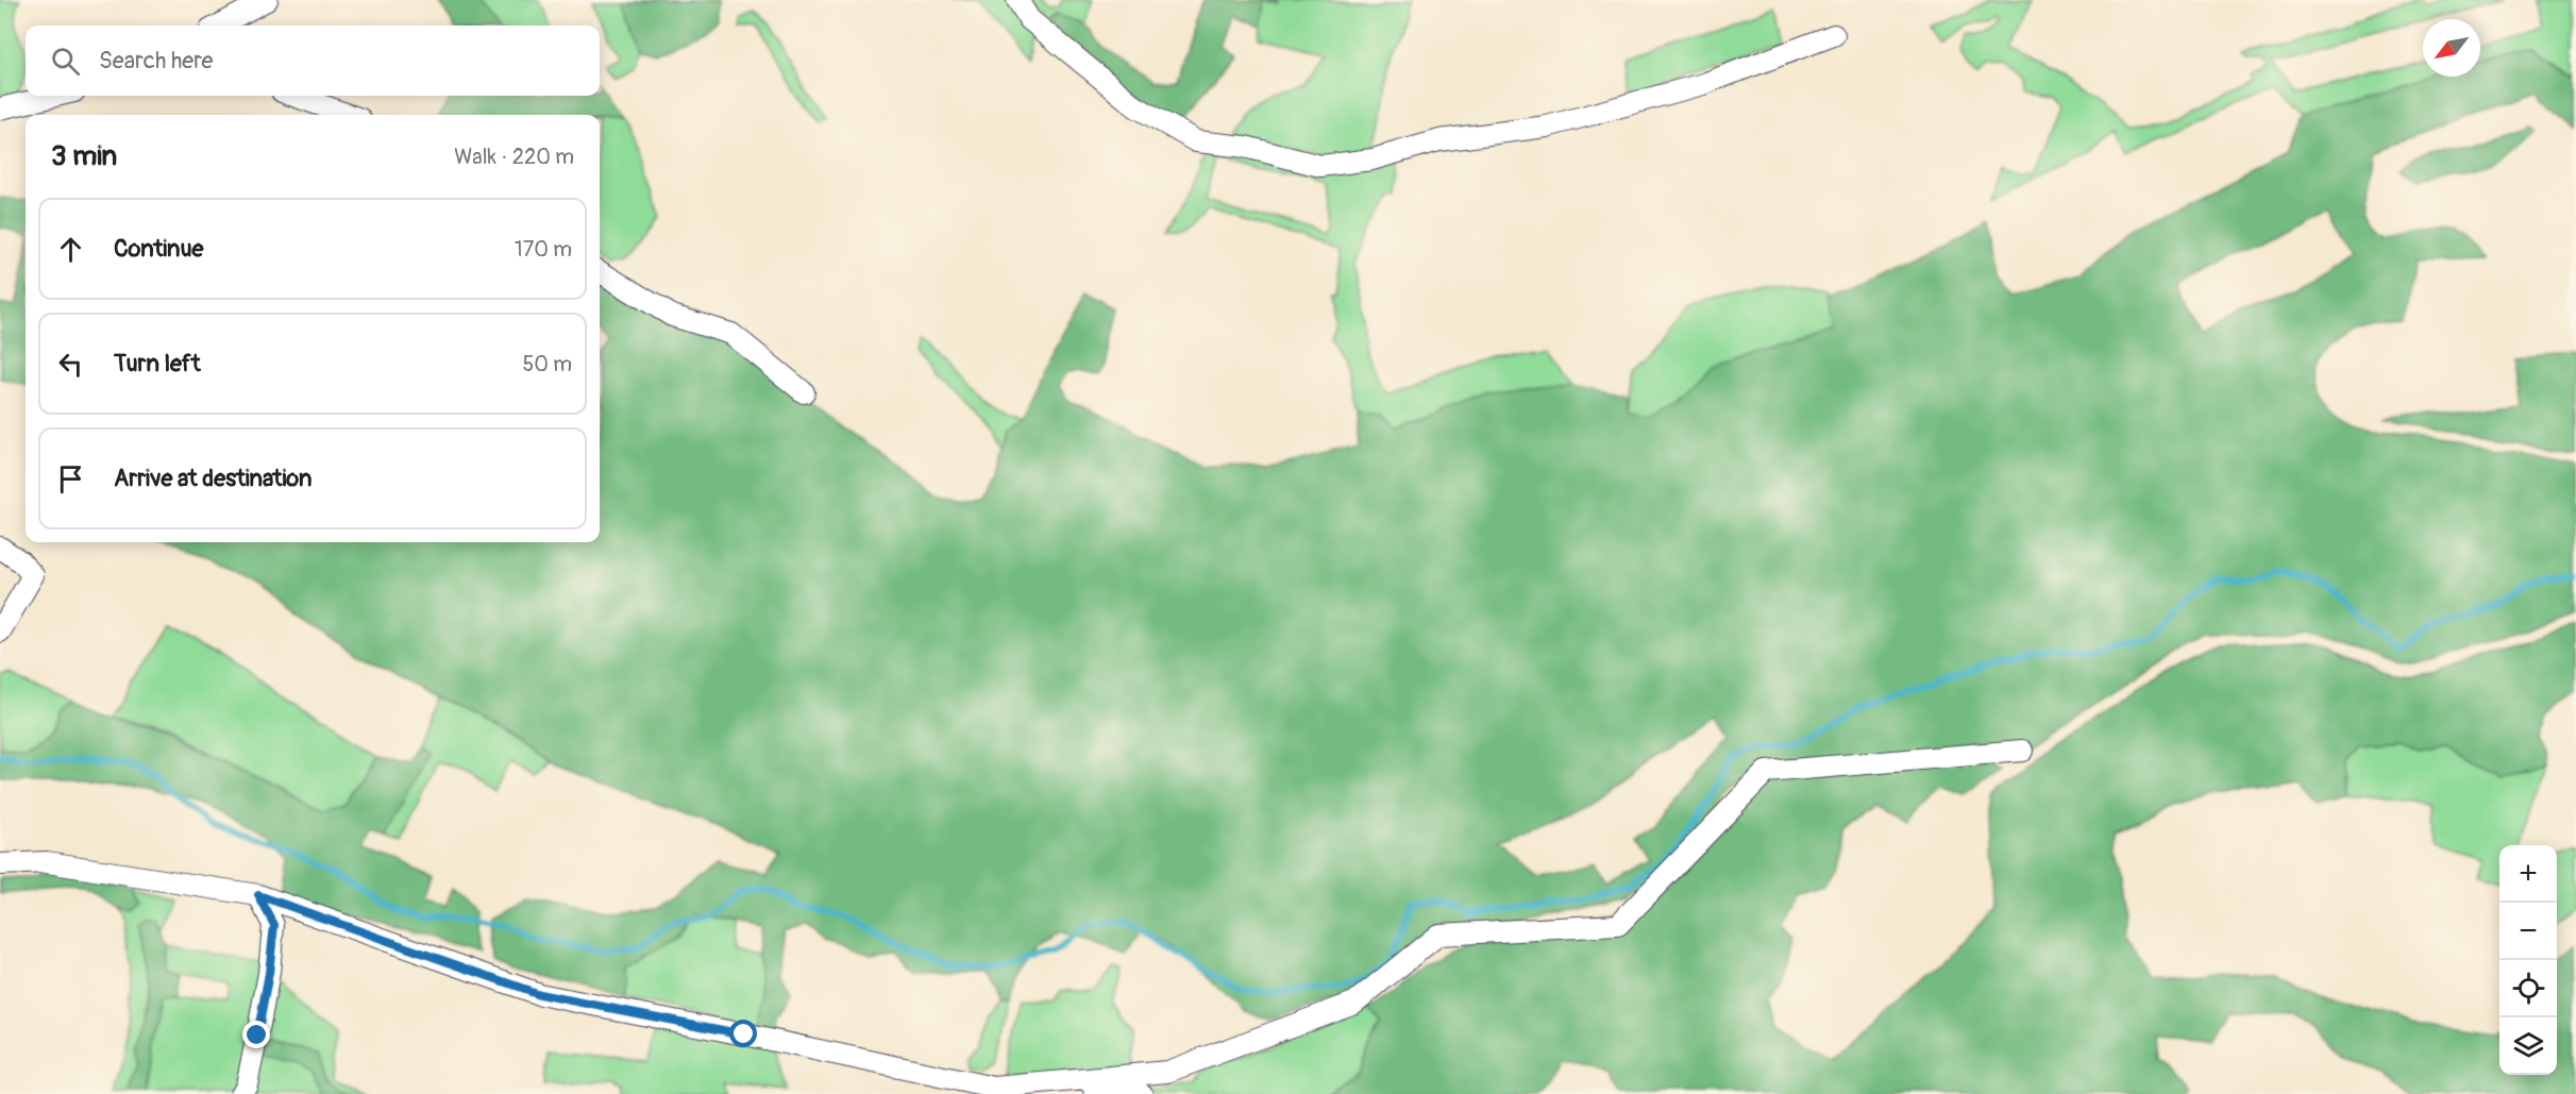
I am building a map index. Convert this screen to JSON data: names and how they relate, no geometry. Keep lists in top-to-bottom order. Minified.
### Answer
{"north":"bottom left","page":{"search":"Search here","heading":["3 min","Walk · 220 m"],"list":[["Continue","170 m"],["Turn left","50 m"],"Arrive at destination"],"map_buttons":["+","−"]}}
